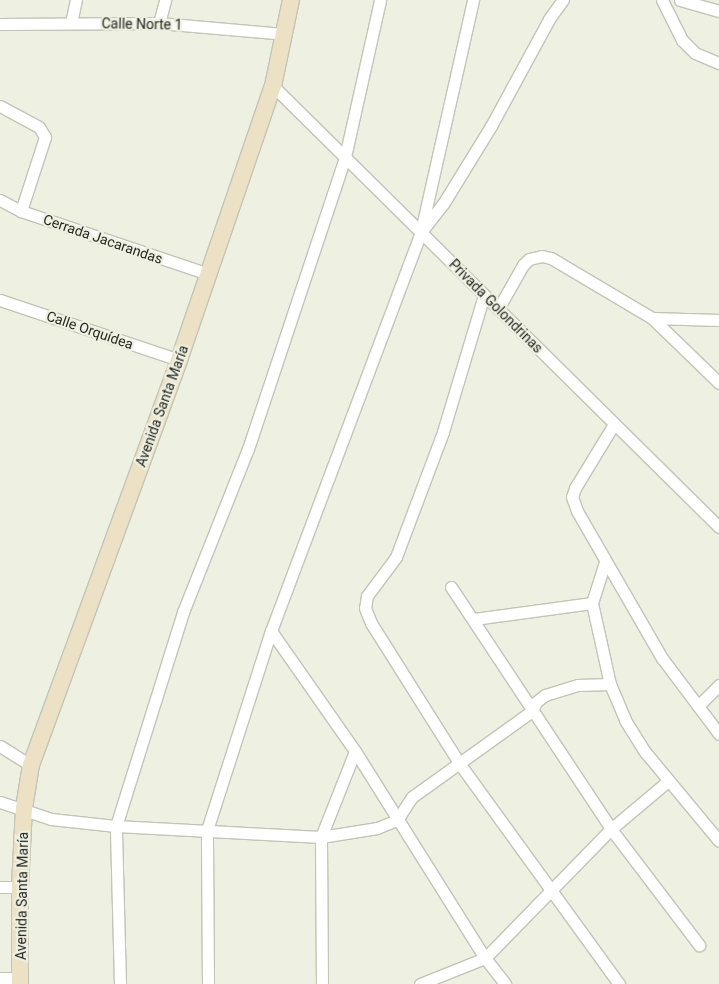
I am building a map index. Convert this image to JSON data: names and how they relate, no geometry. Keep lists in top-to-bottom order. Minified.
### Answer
{"streets":{"main road":["Avenida Santa María"],"street":["Calle Norte 1","Cerrada Jacarandas","Privada Golondrinas","Calle Orquídea"]},"crossings":[["Calle Norte 1","Avenida Santa María"],["Cerrada Jacarandas","Avenida Santa María"],["Privada Golondrinas","Avenida Santa María"],["Calle Orquídea","Avenida Santa María"]]}
